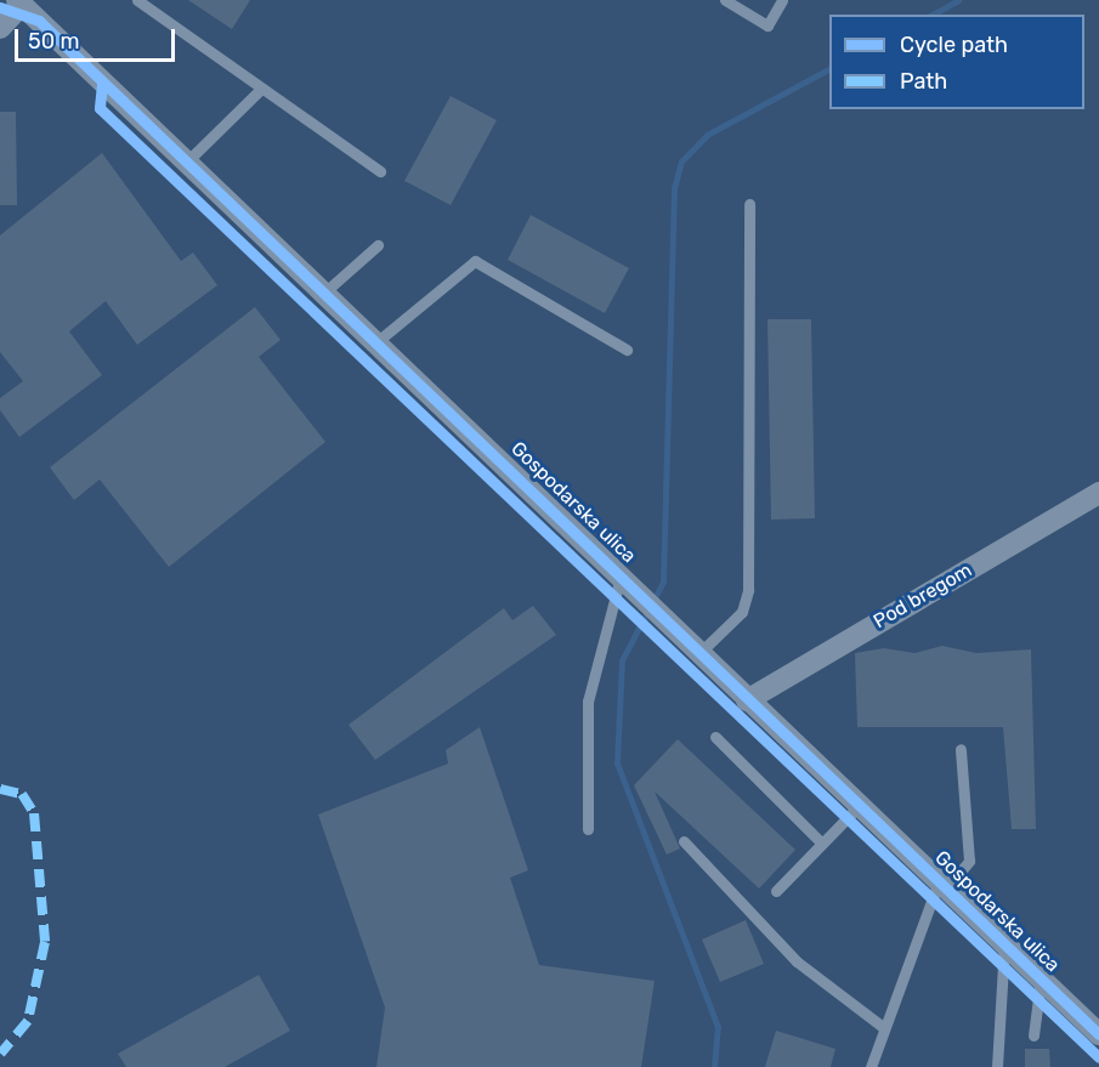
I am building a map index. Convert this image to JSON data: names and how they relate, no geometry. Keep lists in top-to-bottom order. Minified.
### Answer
{"streets":{"street":["Gospodarska ulica","Pod bregom"]},"crossings":[["Gospodarska ulica","Pod bregom"]],"legend":["Cycle path","Path"],"scale_bar":"50 m"}
